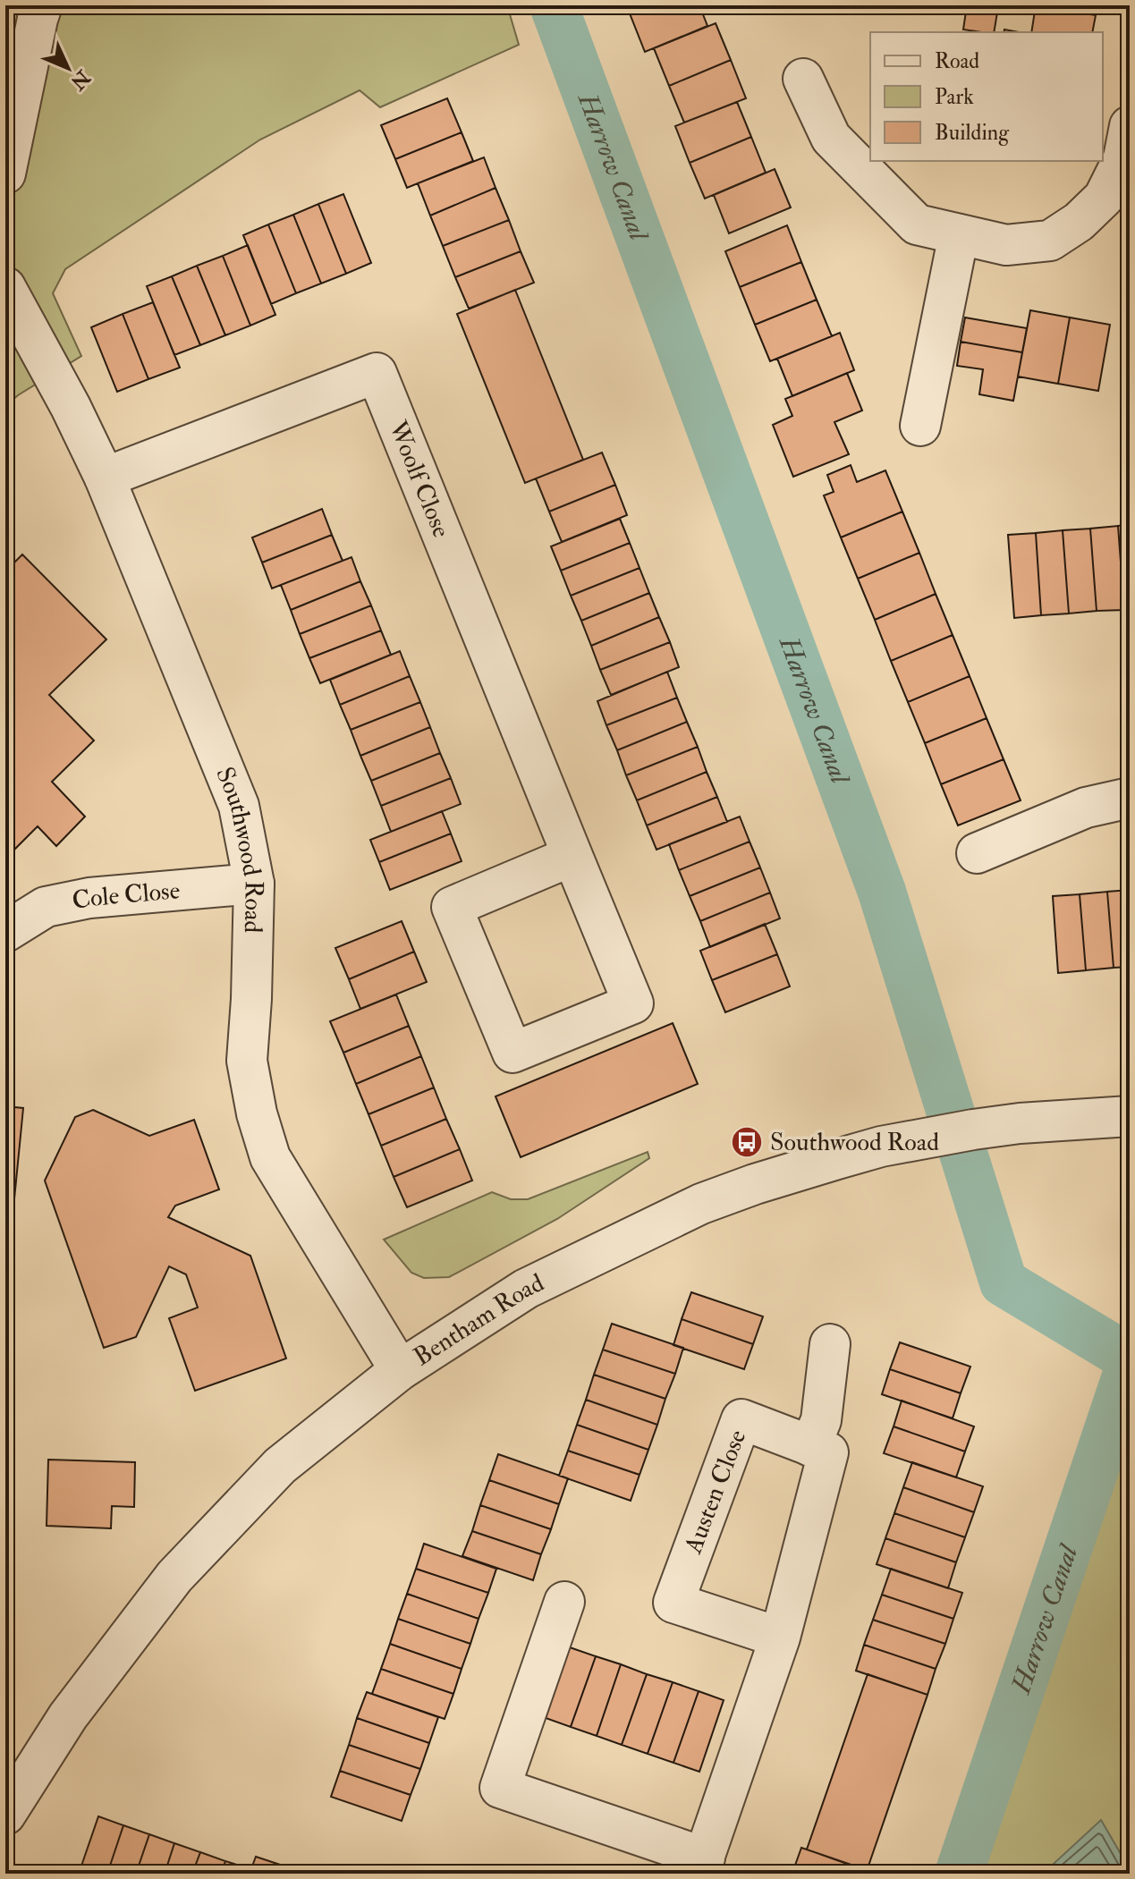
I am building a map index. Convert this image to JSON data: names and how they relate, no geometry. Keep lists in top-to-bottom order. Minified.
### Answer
{"streets":{"street":["Woolf Close","Southwood Road","Cole Close","Bentham Road","Austen Close"]},"crossings":[["Woolf Close","Southwood Road"],["Southwood Road","Cole Close"],["Southwood Road","Bentham Road"]],"water":["Harrow Canal"],"places":{"bus stop":["Southwood Road"]},"legend":["Road","Park","Building"],"north":"bottom right"}
